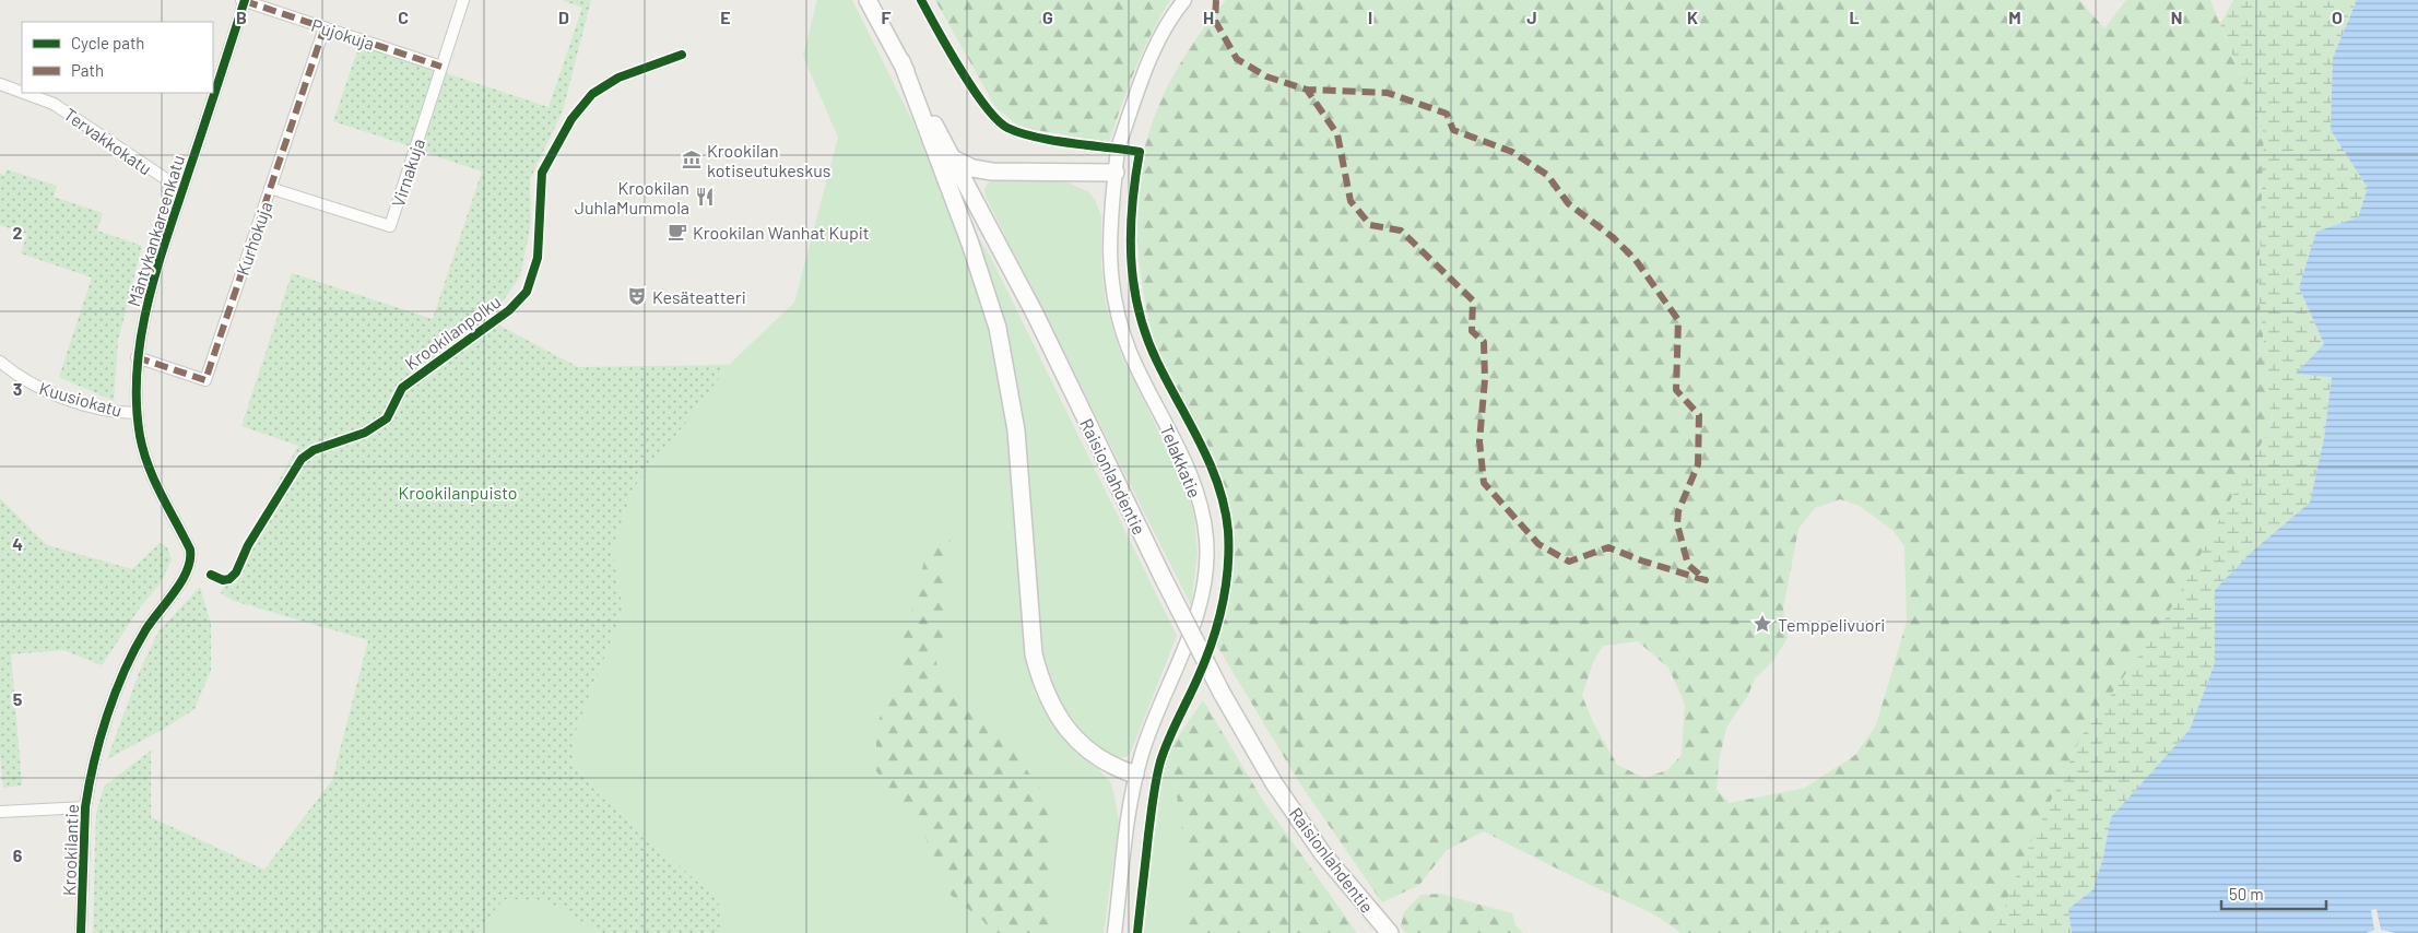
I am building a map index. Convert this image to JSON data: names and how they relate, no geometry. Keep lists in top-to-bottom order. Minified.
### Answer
{"streets":{"main road":["Raisionlahdentie"],"street":["Pujokuja","Tervakkokatu","Virnakuja","Mäntykankareenkatu","Kurhokuja","Kuusiokatu","Telakkatie","Krookilantie"],"cycle path":["Krookilanpolku"]},"crossings":[["Pujokuja","Virnakuja"],["Pujokuja","Mäntykankareenkatu"],["Pujokuja","Kurhokuja"],["Tervakkokatu","Mäntykankareenkatu"],["Virnakuja","Kurhokuja"],["Mäntykankareenkatu","Kurhokuja"],["Mäntykankareenkatu","Kuusiokatu"],["Mäntykankareenkatu","Krookilantie"]],"parks":["Krookilanpuisto"],"places":{"museum":["Krookilan kotiseutukeskus"],"restaurant":["Krookilan JuhlaMummola"],"cafe":["Krookilan Wanhat Kupit"],"theatre":["Kesäteatteri"],"place":["Temppelivuori"]},"legend":["Cycle path","Path"],"scale_bar":"50 m","grid":{"columns":["B","C","D","E","F","G","H","I","J","K","L","M","N","O"],"rows":["2","3","4","5","6"]}}
